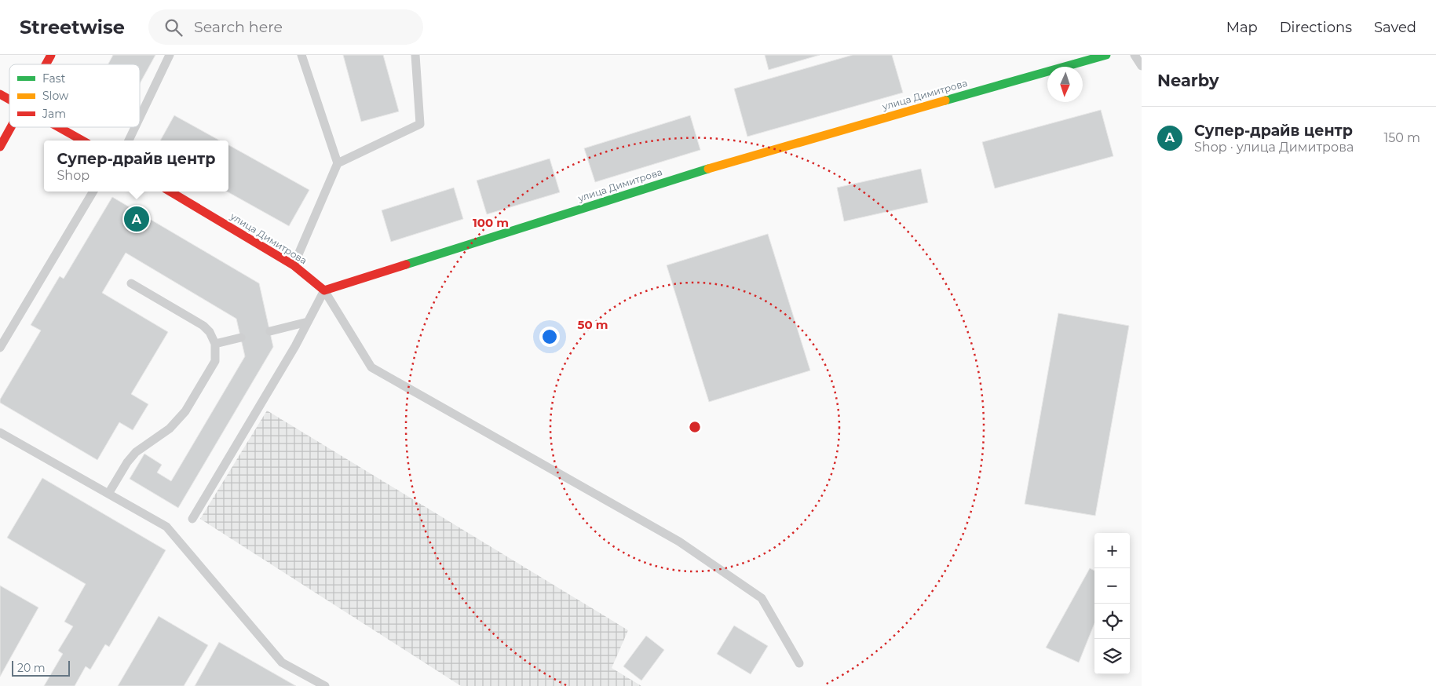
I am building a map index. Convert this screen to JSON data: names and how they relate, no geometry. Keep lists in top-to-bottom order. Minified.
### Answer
{"streets":{"street":["улица Димитрова"]},"legend":["Fast","Slow","Jam"],"scale_bar":"20 m","north":"bottom","page":{"header":"Streetwise","search":"Search here","nav":["Map","Directions","Saved"],"heading":"Nearby","list":[{"mark":"A","name":"Супер-драйв центр","note":"Shop · улица Димитрова","value":"150 m"}],"popup":["Супер-драйв центр","Shop"],"pins":"A","map_buttons":["+","−"],"scale":"20 m"},"rings":["100 m","50 m"]}
